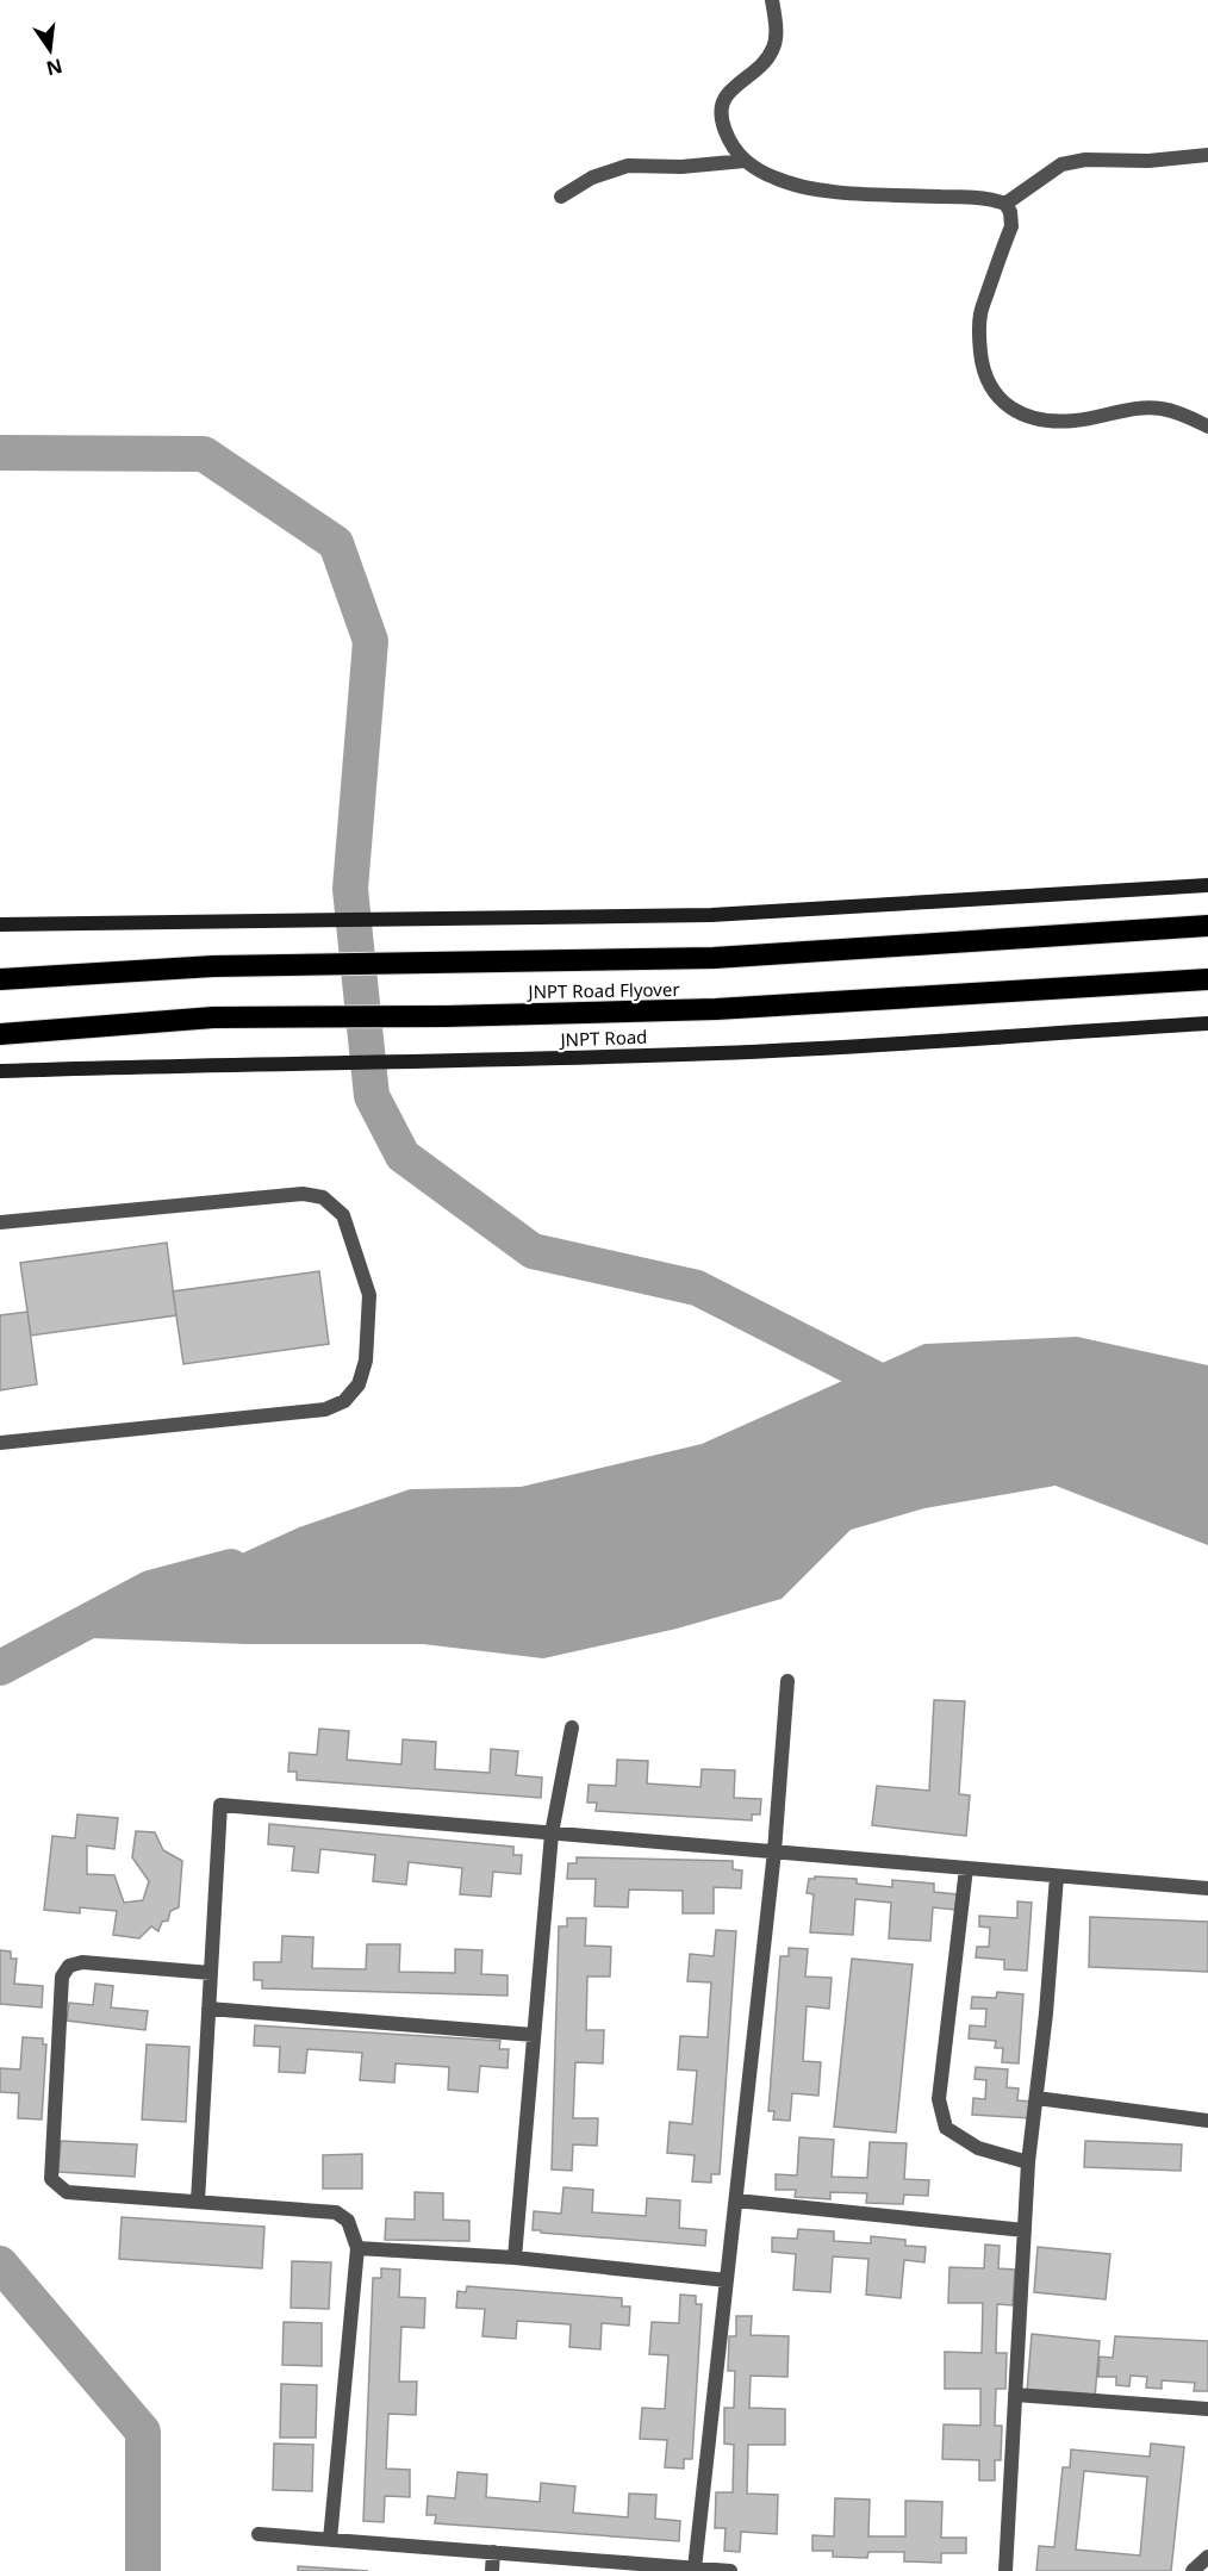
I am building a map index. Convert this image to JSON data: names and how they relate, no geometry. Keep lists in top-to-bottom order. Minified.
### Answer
{"streets":{"highway":["JNPT Road Flyover"],"street":["JNPT Road"]},"north":"bottom"}
